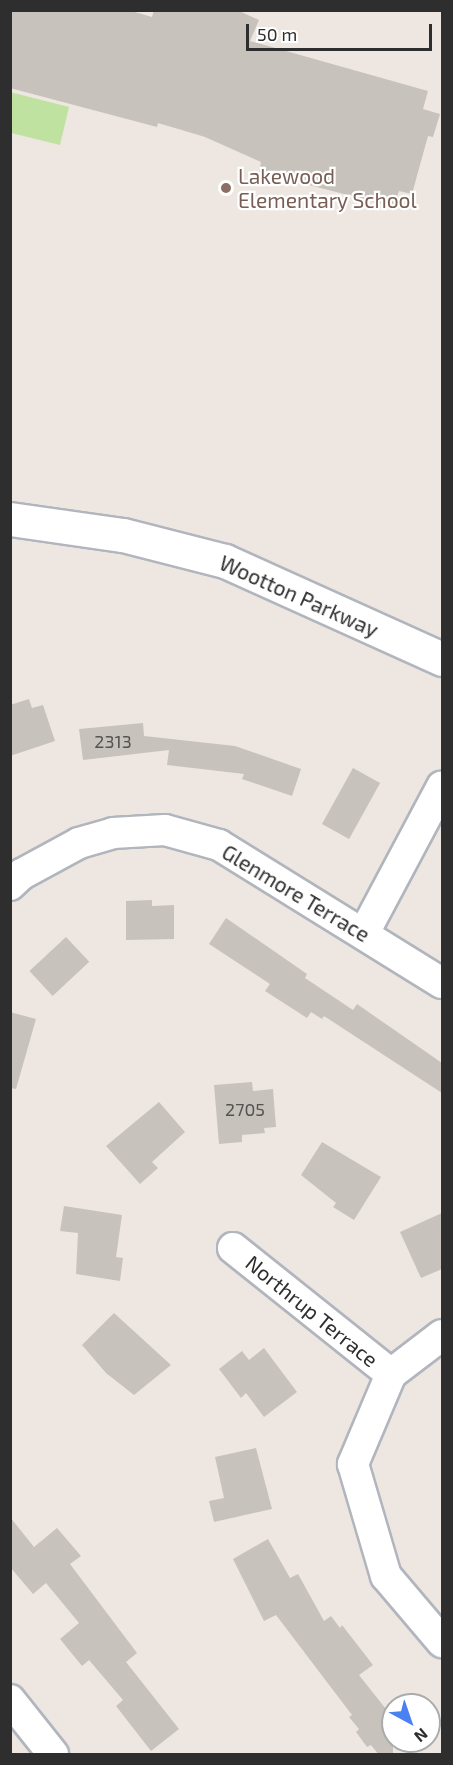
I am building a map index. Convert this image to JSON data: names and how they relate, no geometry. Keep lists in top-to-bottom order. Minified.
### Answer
{"streets":{"main road":["Wootton Parkway"],"street":["Glenmore Terrace","Northrup Terrace"]},"places":["Lakewood Elementary School"],"house_numbers":["2313","2705"],"scale_bar":"50 m","north":"bottom right"}
